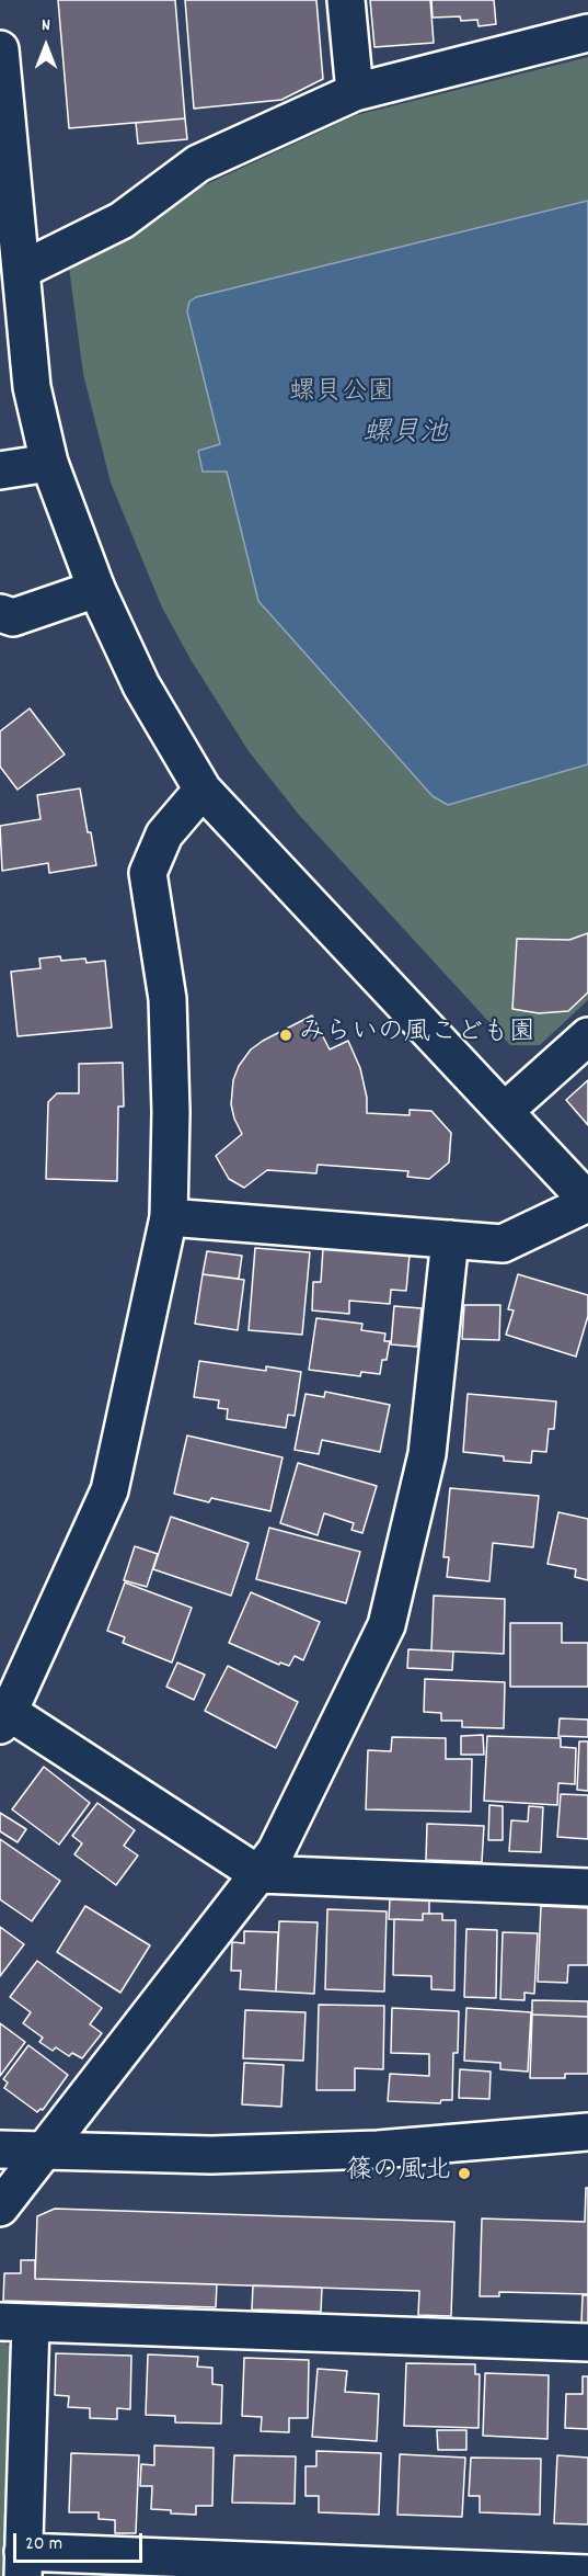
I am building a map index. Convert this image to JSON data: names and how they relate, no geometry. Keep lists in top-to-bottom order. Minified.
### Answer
{"water":["螺貝池"],"parks":["螺貝公園"],"places":["みらいの風こども園","篠の風北"],"scale_bar":"20 m","north":"top"}
